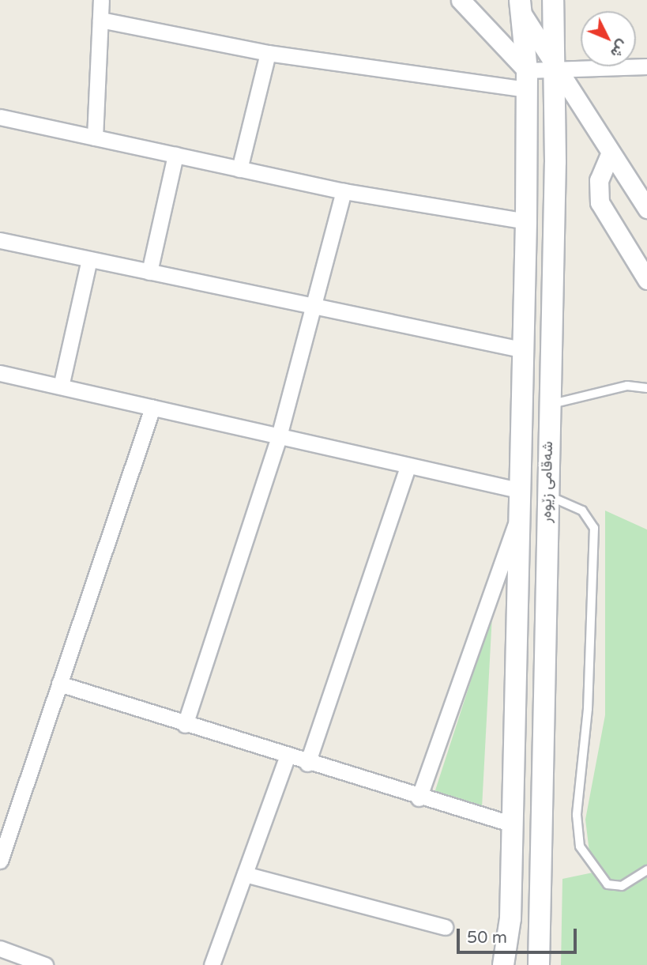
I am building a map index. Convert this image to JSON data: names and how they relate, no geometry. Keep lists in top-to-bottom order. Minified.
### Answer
{"streets":{"main road":["شەقامی زێوەر"]},"scale_bar":"50 m","north":"bottom right"}
